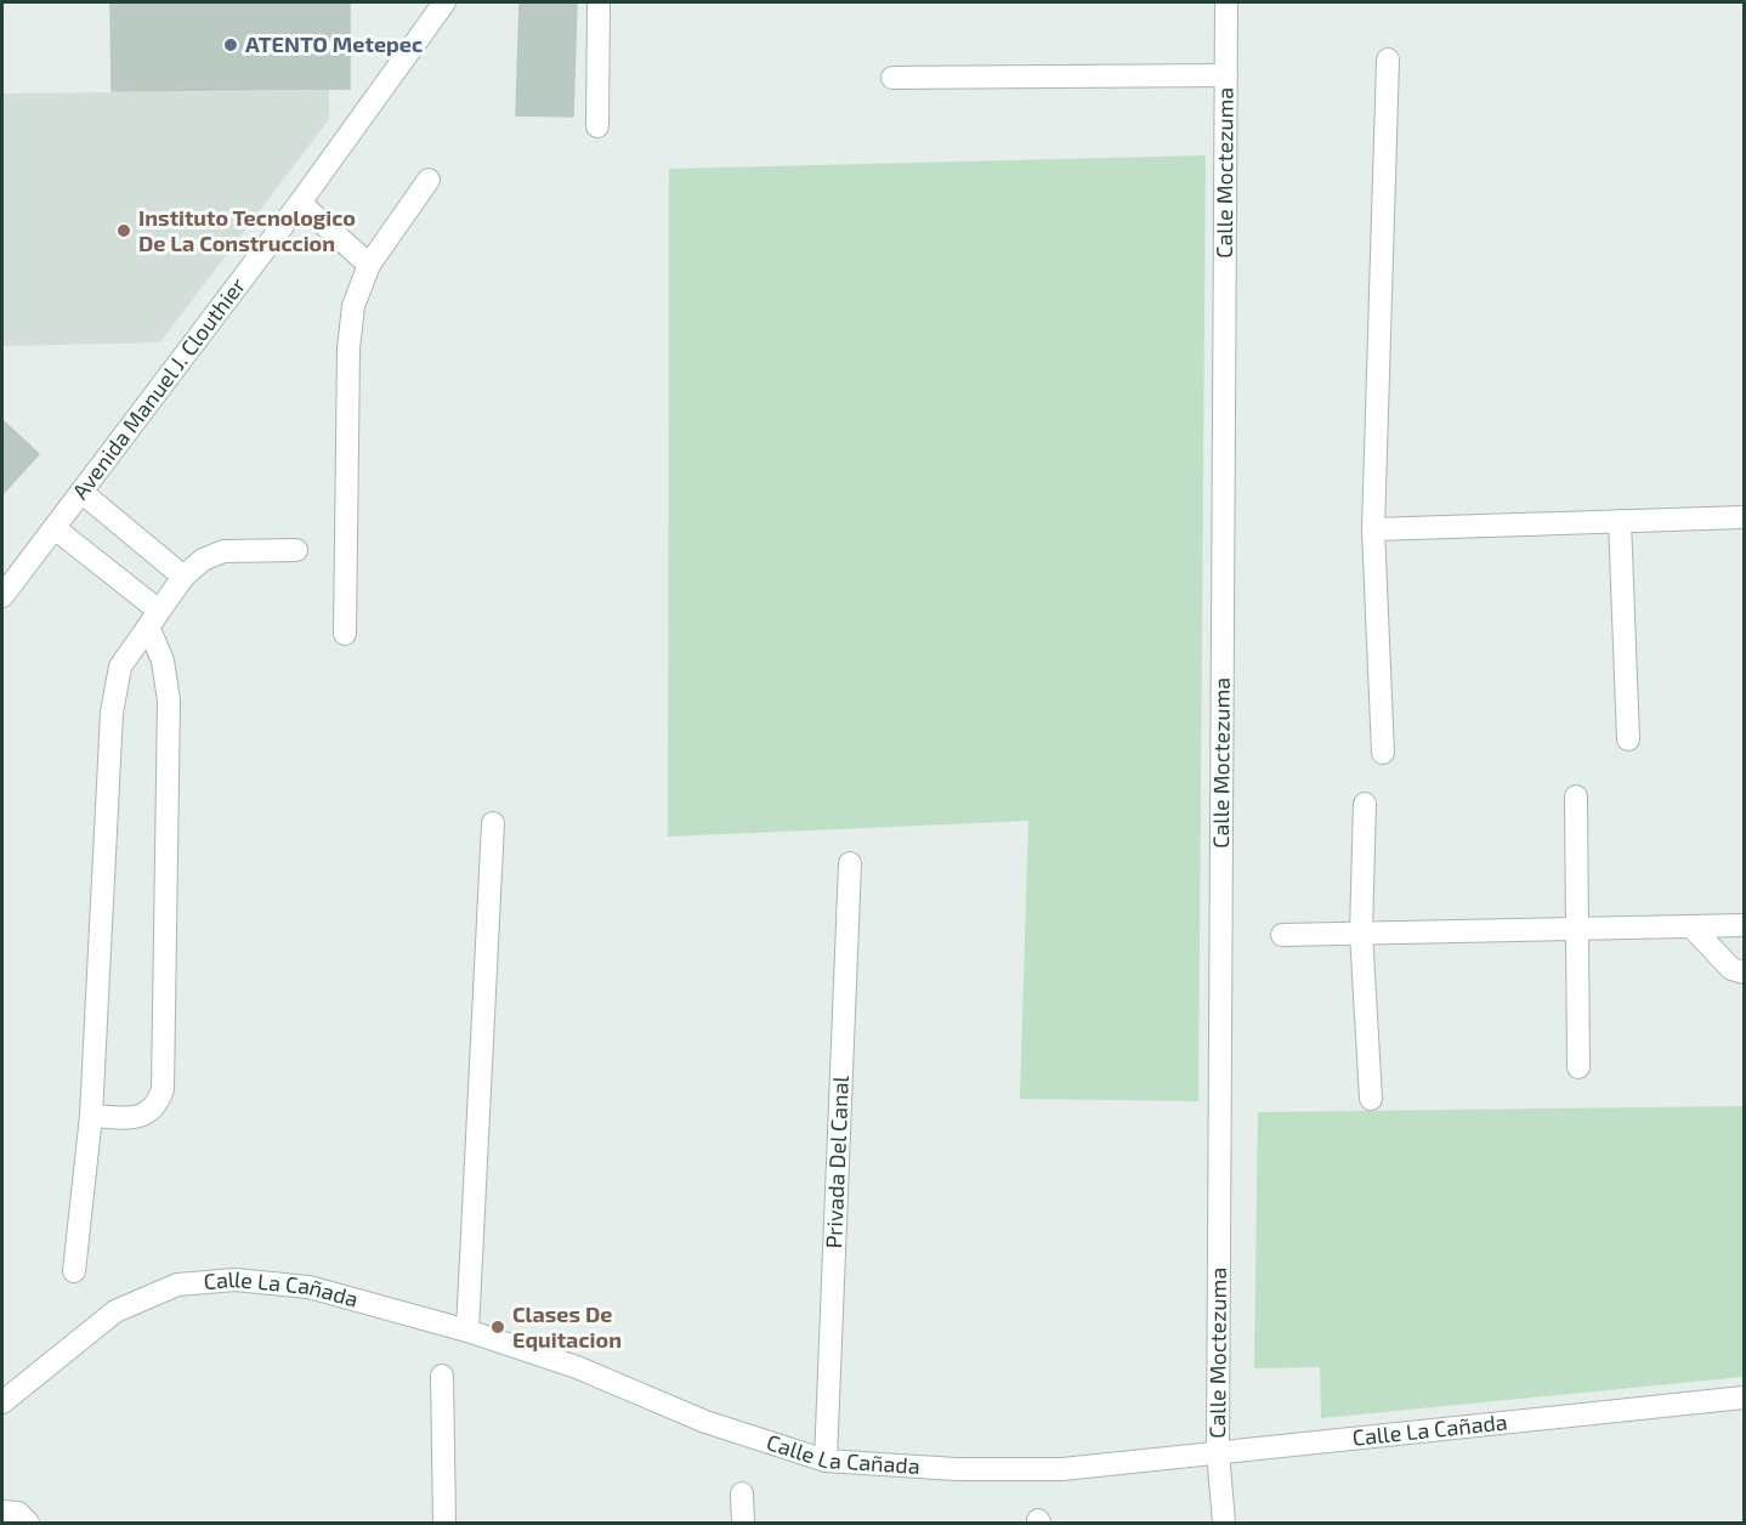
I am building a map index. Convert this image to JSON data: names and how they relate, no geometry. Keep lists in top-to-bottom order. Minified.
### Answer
{"streets":{"street":["Calle Moctezuma","Avenida Manuel J. Clouthier","Privada Del Canal","Calle La Cañada"]},"crossings":[["Calle Moctezuma","Calle La Cañada"],["Privada Del Canal","Calle La Cañada"]],"places":["ATENTO Metepec","Instituto Tecnologico De La Construccion","Clases De Equitacion"]}
